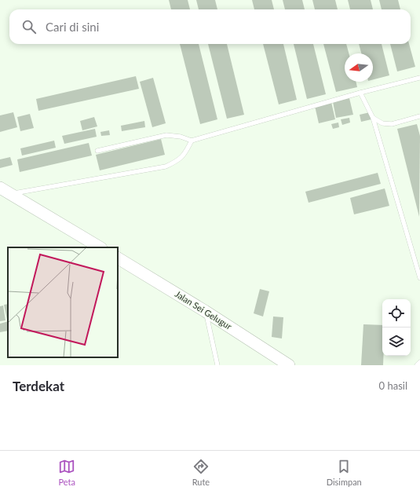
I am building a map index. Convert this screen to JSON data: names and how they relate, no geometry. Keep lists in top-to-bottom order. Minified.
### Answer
{"streets":{"main road":["Jalan Sei Gelugur"]},"north":"left","page":{"search":"Cari di sini","heading":["Terdekat","0 hasil"],"nav":["Peta","Rute","Disimpan"]}}
